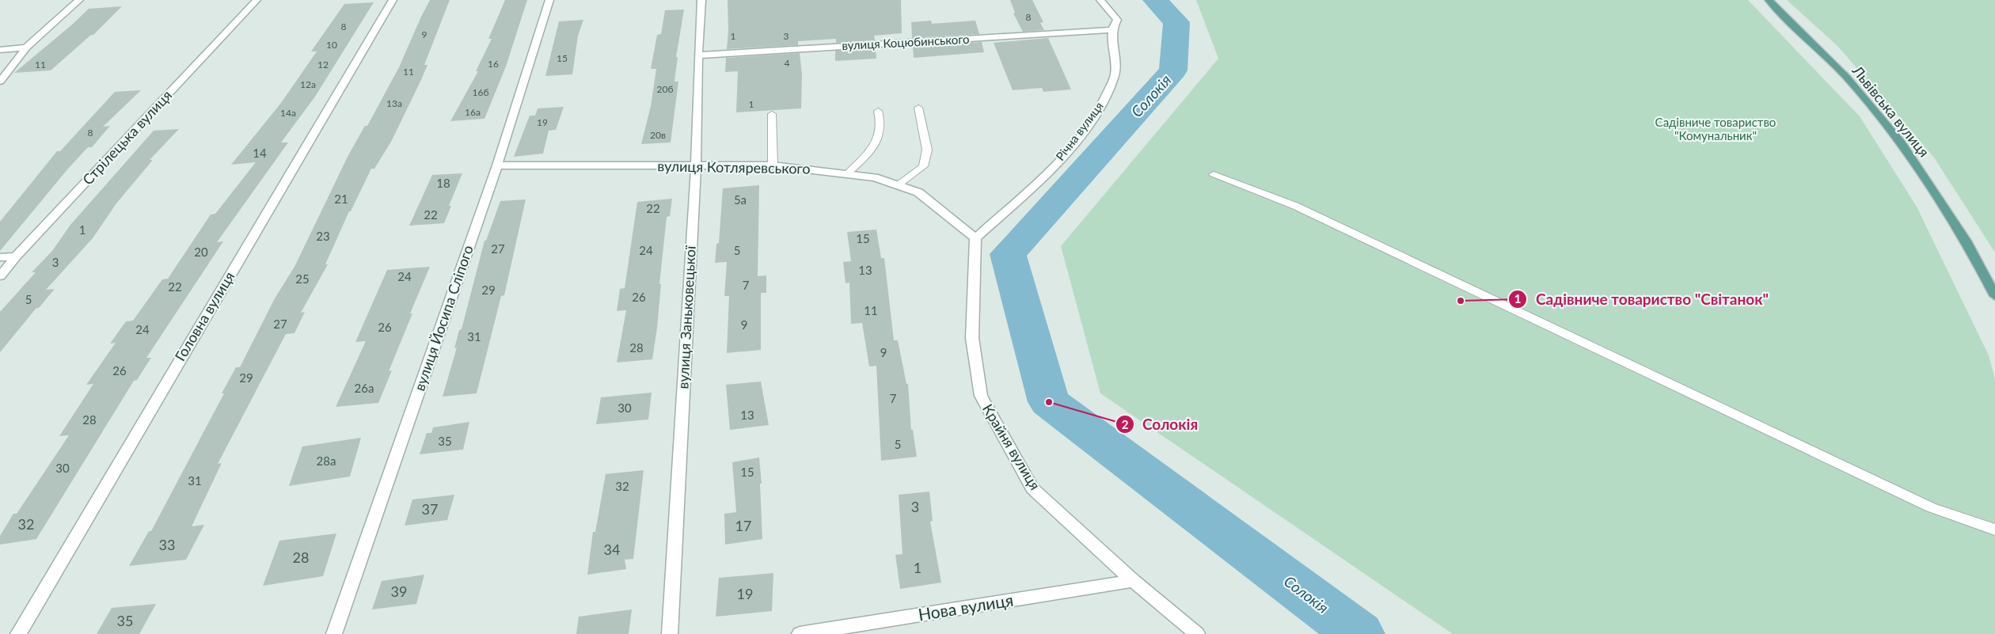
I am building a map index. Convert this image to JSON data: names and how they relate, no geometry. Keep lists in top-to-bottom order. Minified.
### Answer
{"streets":{"main road":["Львівська вулиця"],"street":["вулиця Коцюбинського","Річна вулиця","Стрілецька вулиця","вулиця Котляревського","Головна вулиця","вулиця Заньковецької","вулиця Йосипа Сліпого","Крайня вулиця","Нова вулиця"]},"crossings":[["вулиця Коцюбинського","Річна вулиця"],["вулиця Коцюбинського","вулиця Заньковецької"],["Річна вулиця","вулиця Котляревського"],["Річна вулиця","Крайня вулиця"],["вулиця Котляревського","вулиця Заньковецької"],["вулиця Котляревського","вулиця Йосипа Сліпого"],["вулиця Котляревського","Крайня вулиця"],["Крайня вулиця","Нова вулиця"]],"water":["Солокія"],"parks":["Садівниче товариство \"Комунальник\""],"places":["Садівниче товариство \"Світанок\"","Солокія"],"house_numbers":["8","8","9","1","3","10","15","4","16","11","12","11","12а","20б","16б","13а","1","16а","14а","19","8","20в","14","18","21","5а","22","22","1","23","15","27","24","5","20","3","13","24","25","7","22","29","26","5","11","27","9","26","24","31","28","9","26","29","26а","7","30","13","28","35","5","28а","30","15","31","32","3","37","32","17","33","34","28","1","39","19","35"]}
